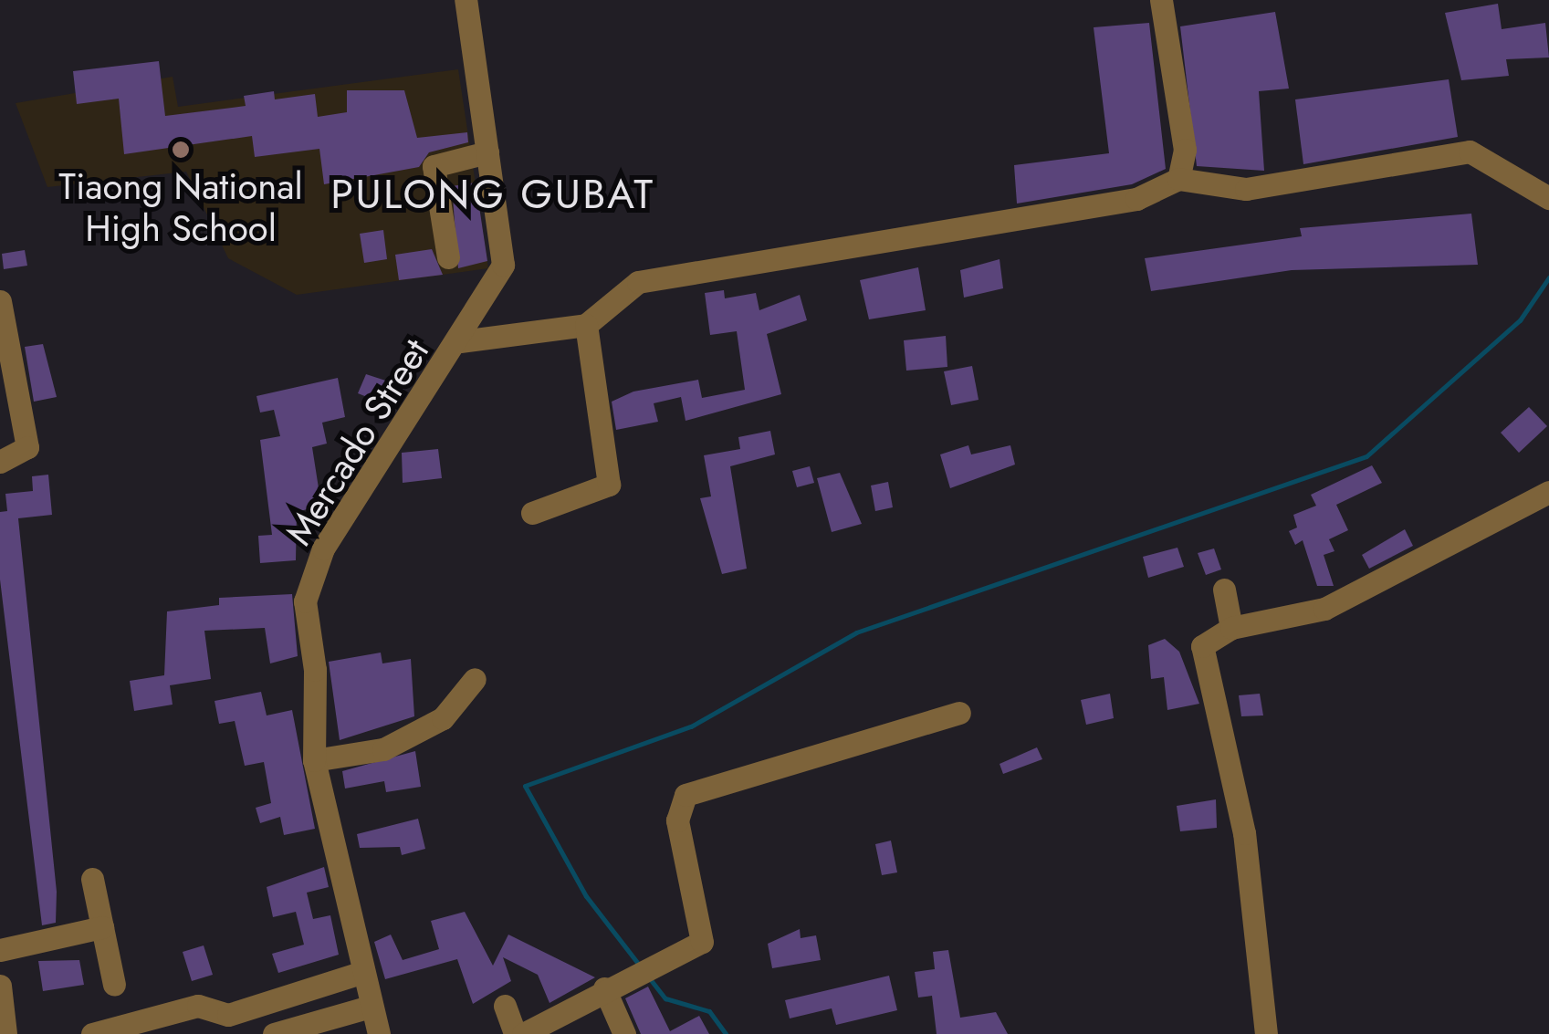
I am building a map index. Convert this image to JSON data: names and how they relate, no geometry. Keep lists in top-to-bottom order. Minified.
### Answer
{"streets":{"street":["Mercado Street"]},"districts":["PULONG GUBAT"],"places":["Tiaong National High School"]}
